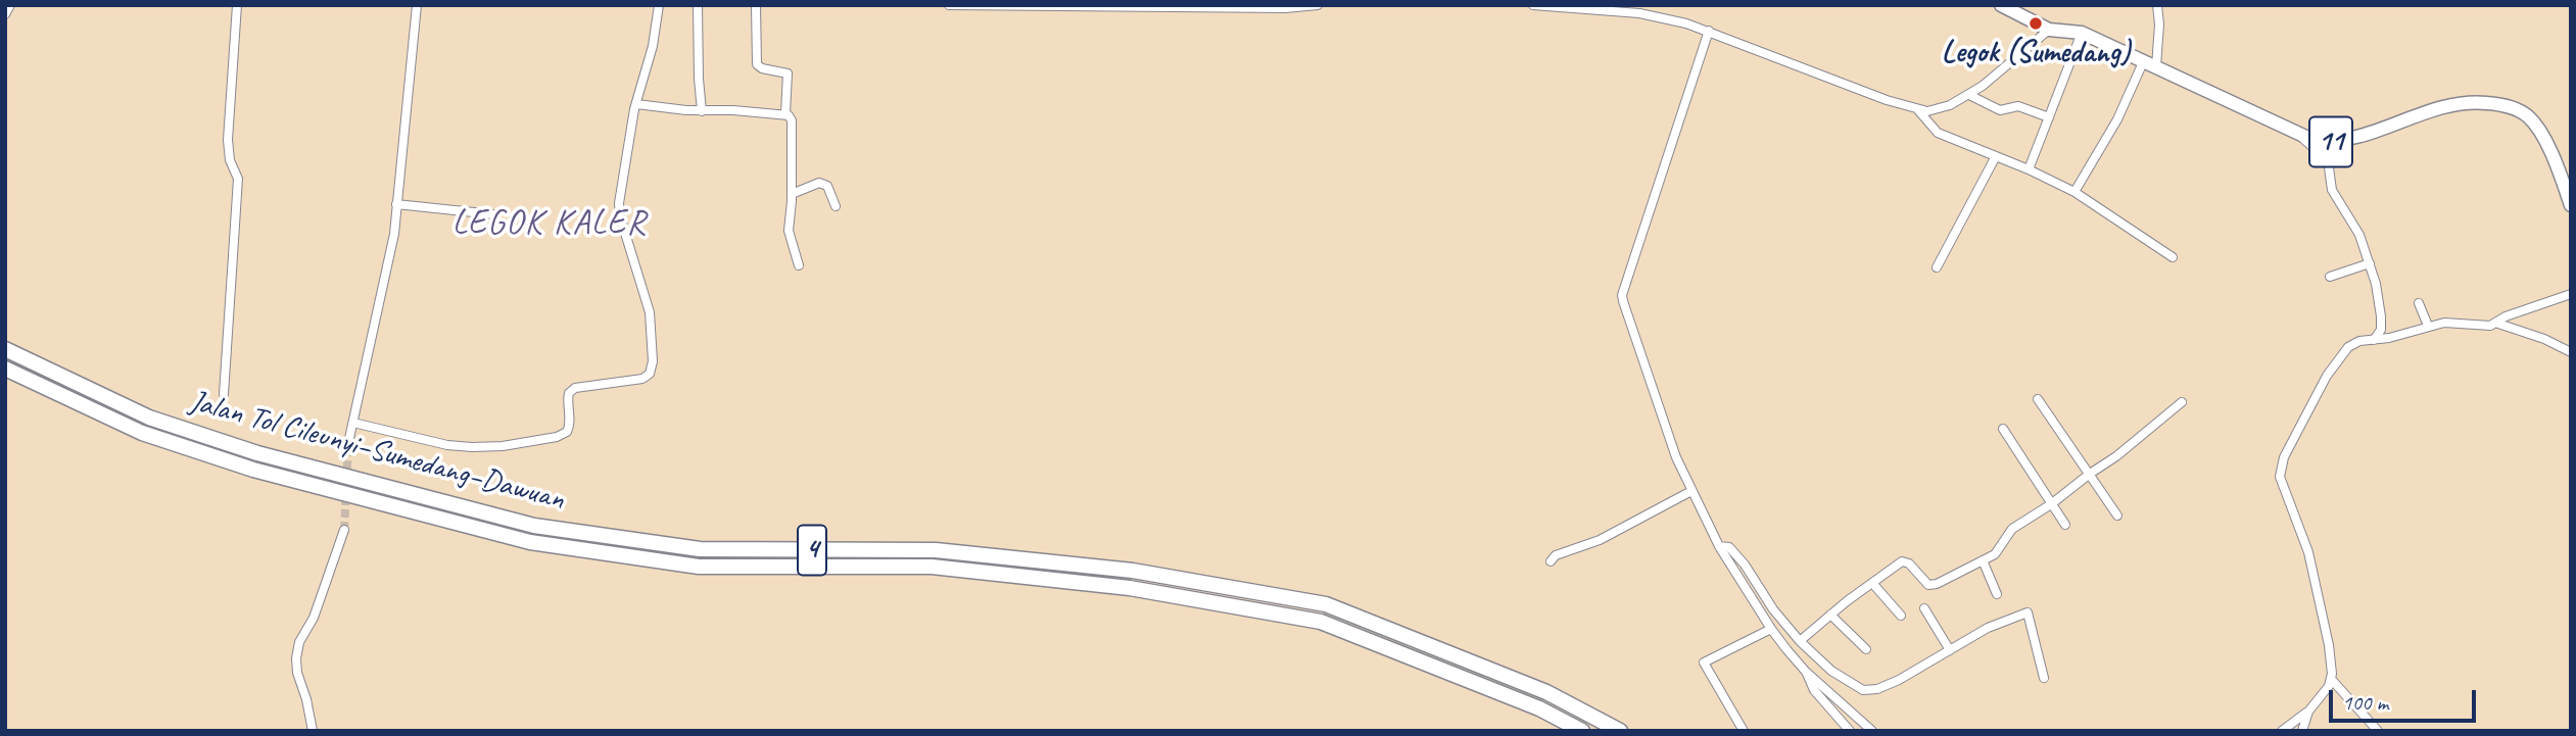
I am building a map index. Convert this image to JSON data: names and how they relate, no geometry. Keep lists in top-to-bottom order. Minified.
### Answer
{"streets":{"highway":["11","Jalan Tol Cileunyi–Sumedang–Dawuan","4"]},"districts":["LEGOK KALER"],"places":["Legok (Sumedang)"],"scale_bar":"100 m"}
